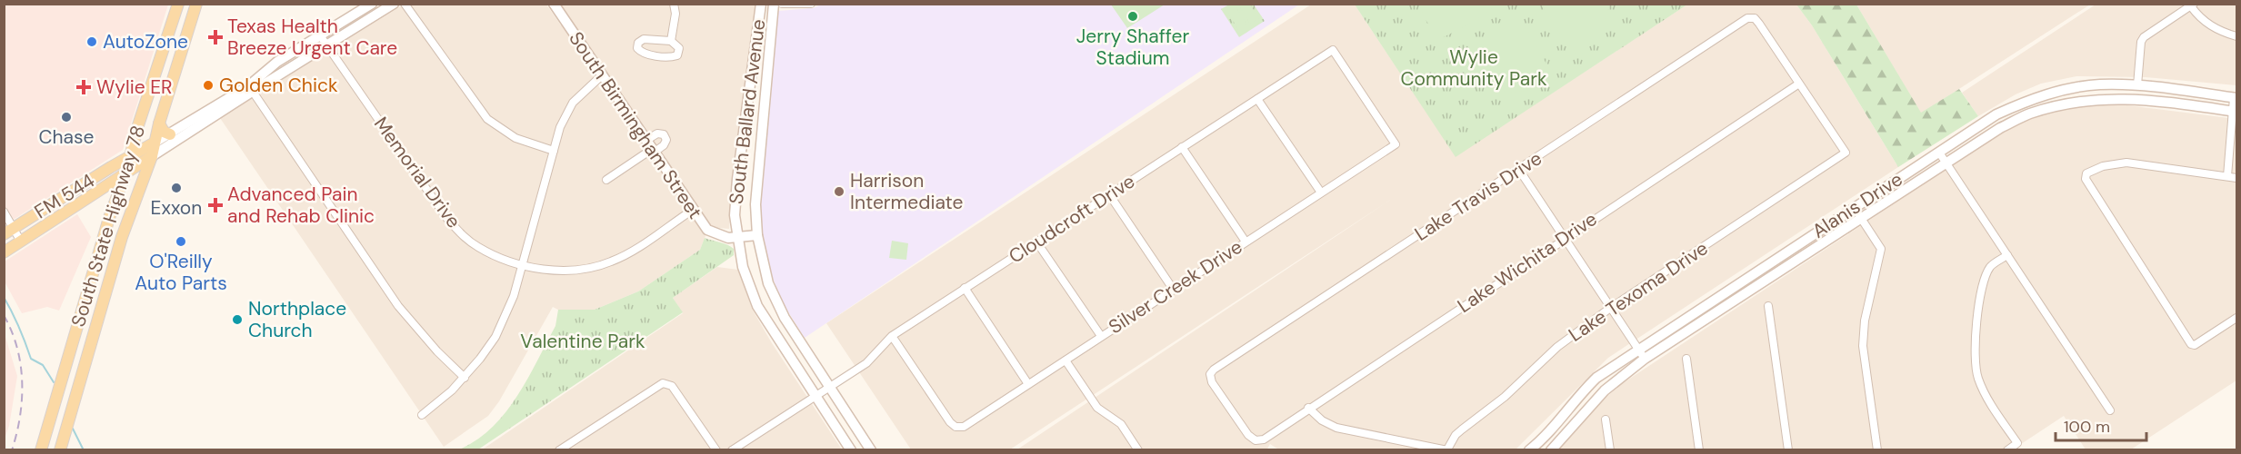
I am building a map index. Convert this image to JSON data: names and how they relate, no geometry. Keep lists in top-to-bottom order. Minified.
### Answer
{"streets":{"main road":["South Ballard Avenue","South Birmingham Street","FM 544","Alanis Drive","South State Highway 78"],"street":["Memorial Drive","Lake Travis Drive","Cloudcroft Drive","Lake Wichita Drive","Silver Creek Drive","Lake Texoma Drive"]},"crossings":[["South Ballard Avenue","South Birmingham Street"],["South Ballard Avenue","Cloudcroft Drive"],["South Birmingham Street","Memorial Drive"],["FM 544","South State Highway 78"],["Lake Travis Drive","Lake Wichita Drive"],["Lake Travis Drive","Lake Texoma Drive"],["Cloudcroft Drive","Silver Creek Drive"],["Lake Wichita Drive","Lake Texoma Drive"]],"parks":["Wylie Community Park","Valentine Park"],"places":{"other":["Jerry Shaffer Stadium","AutoZone","Golden Chick","Chase","Exxon","Harrison Intermediate","O'Reilly Auto Parts","Northplace Church"],"health":["Texas Health Breeze Urgent Care","Wylie ER","Advanced Pain and Rehab Clinic"]},"scale_bar":"100 m"}
